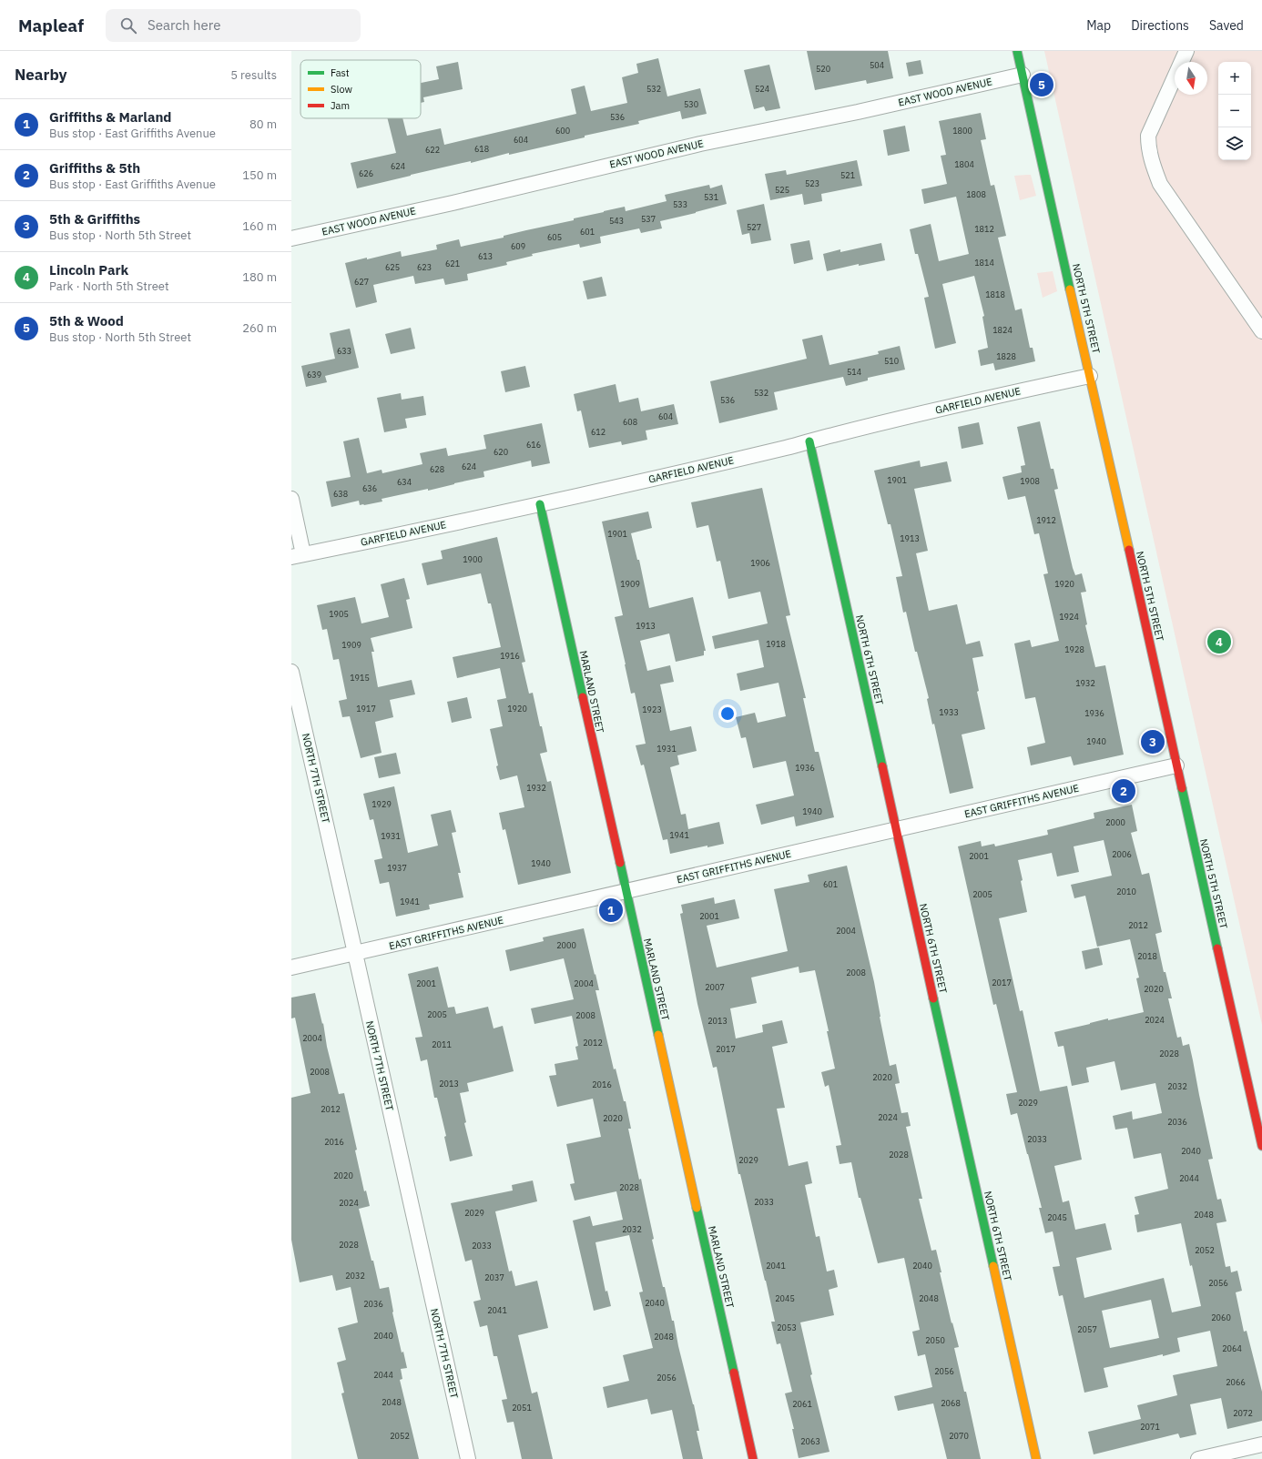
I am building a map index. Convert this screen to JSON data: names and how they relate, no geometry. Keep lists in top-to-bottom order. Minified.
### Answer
{"streets":{"street":["EAST WOOD AVENUE","NORTH 5TH STREET","GARFIELD AVENUE","NORTH 6TH STREET","MARLAND STREET","NORTH 7TH STREET","EAST GRIFFITHS AVENUE"]},"crossings":[["EAST WOOD AVENUE","NORTH 5TH STREET"],["NORTH 5TH STREET","GARFIELD AVENUE"],["NORTH 5TH STREET","EAST GRIFFITHS AVENUE"],["GARFIELD AVENUE","NORTH 6TH STREET"],["GARFIELD AVENUE","MARLAND STREET"],["NORTH 6TH STREET","EAST GRIFFITHS AVENUE"],["MARLAND STREET","EAST GRIFFITHS AVENUE"],["NORTH 7TH STREET","EAST GRIFFITHS AVENUE"]],"house_numbers":["504","520","532","524","530","536","600","1800","604","618","622","1804","624","626","521","523","525","1808","531","533","537","543","527","1812","601","605","609","613","1814","621","625","623","627","1818","1824","633","1828","510","514","639","532","536","604","608","612","616","620","624","628","1901","1908","634","636","638","1912","1901","1913","1900","1906","1909","1920","1905","1924","1913","1918","1909","1928","1916","1915","1932","1917","1920","1923","1933","1936","1940","1931","1936","1932","1929","1940","2000","1941","1931","2006","2001","1940","1937","601","2010","2005","1941","2001","2012","2004","2000","2018","2008","2017","2001","2004","2007","2020","2005","2008","2024","2013","2004","2012","2011","2017","2028","2008","2020","2013","2016","2032","2029","2012","2024","2020","2036","2033","2016","2040","2028","2029","2020","2044","2028","2033","2024","2029","2048","2045","2032","2028","2033","2052","2041","2040","2032","2037","2056","2045","2048","2040","2036","2041","2060","2053","2057","2040","2048","2050","2064","2056","2044","2056","2066","2048","2068","2061","2051","2072","2071","2052","2070","2063"],"legend":["Fast","Slow","Jam"],"north":"bottom","page":{"header":"Mapleaf","search":"Search here","nav":["Map","Directions","Saved"],"heading":["Nearby","5 results"],"map_buttons":["+","−"],"pins":["5","4","3","2","1"],"list":[{"mark":"1","name":"Griffiths & Marland","note":"Bus stop · East Griffiths Avenue","value":"80 m"},{"mark":"2","name":"Griffiths & 5th","note":"Bus stop · East Griffiths Avenue","value":"150 m"},{"mark":"3","name":"5th & Griffiths","note":"Bus stop · North 5th Street","value":"160 m"},{"mark":"4","name":"Lincoln Park","note":"Park · North 5th Street","value":"180 m"},{"mark":"5","name":"5th & Wood","note":"Bus stop · North 5th Street","value":"260 m"}]}}
